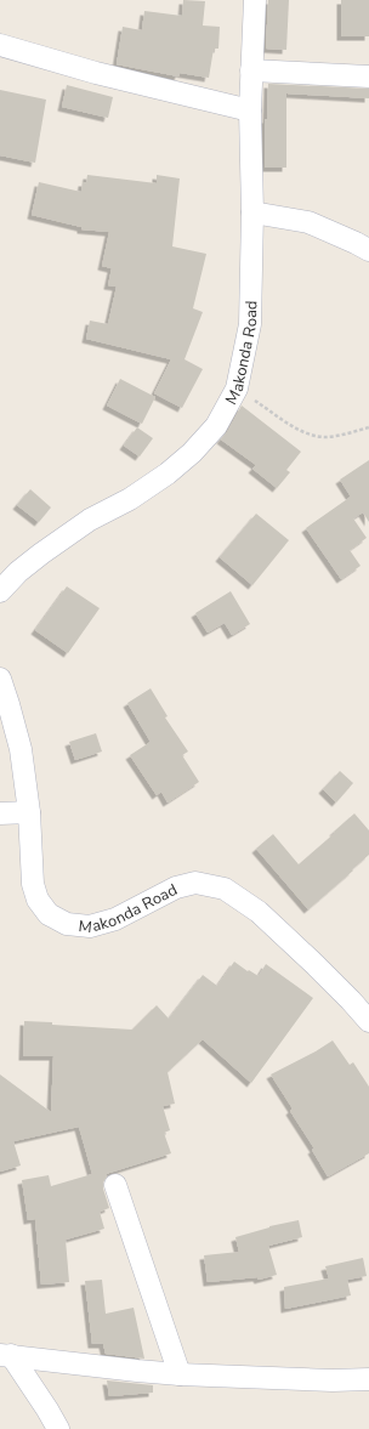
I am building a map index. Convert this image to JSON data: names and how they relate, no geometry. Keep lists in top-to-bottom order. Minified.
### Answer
{"streets":{"street":["Makonda Road"]}}
